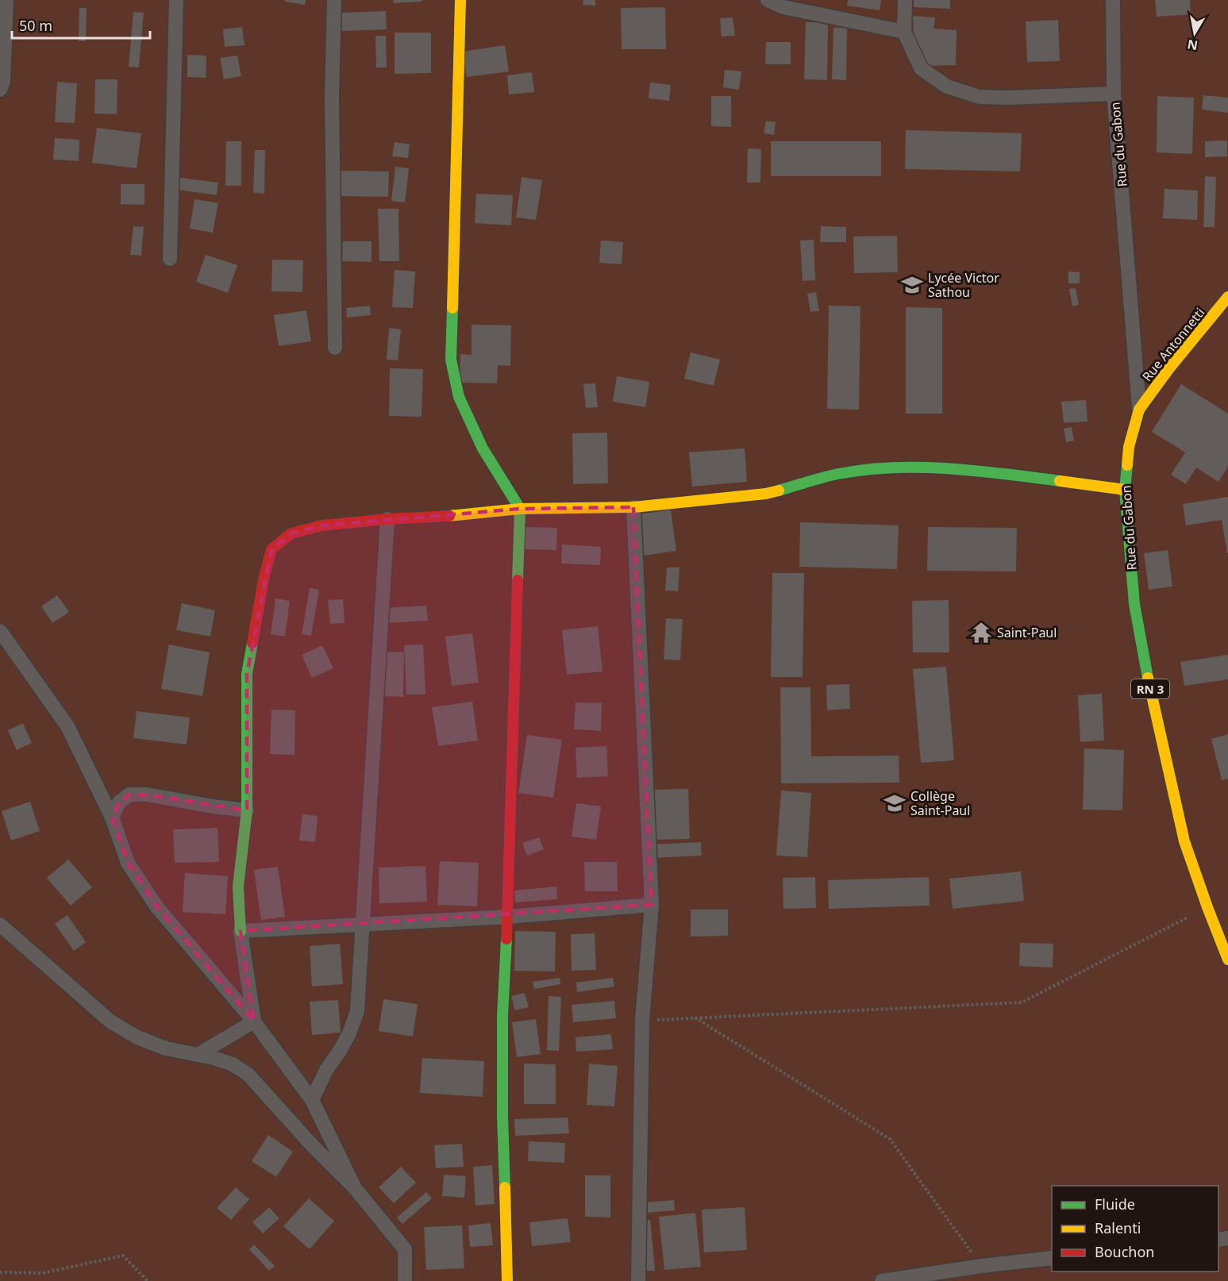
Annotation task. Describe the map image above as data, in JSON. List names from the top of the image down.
{
  "streets": {
    "main road": ["Rue du Gabon", "Rue Antonnetti", "RN 3"]
  },
  "crossings": [
    ["Rue du Gabon", "Rue Antonnetti"]
  ],
  "places": {
    "school or university": ["Lycée Victor Sathou", "Collège Saint-Paul"],
    "temple": ["Saint-Paul"]
  },
  "legend": ["Fluide", "Ralenti", "Bouchon"],
  "scale_bar": "50 m",
  "north": "bottom"
}
